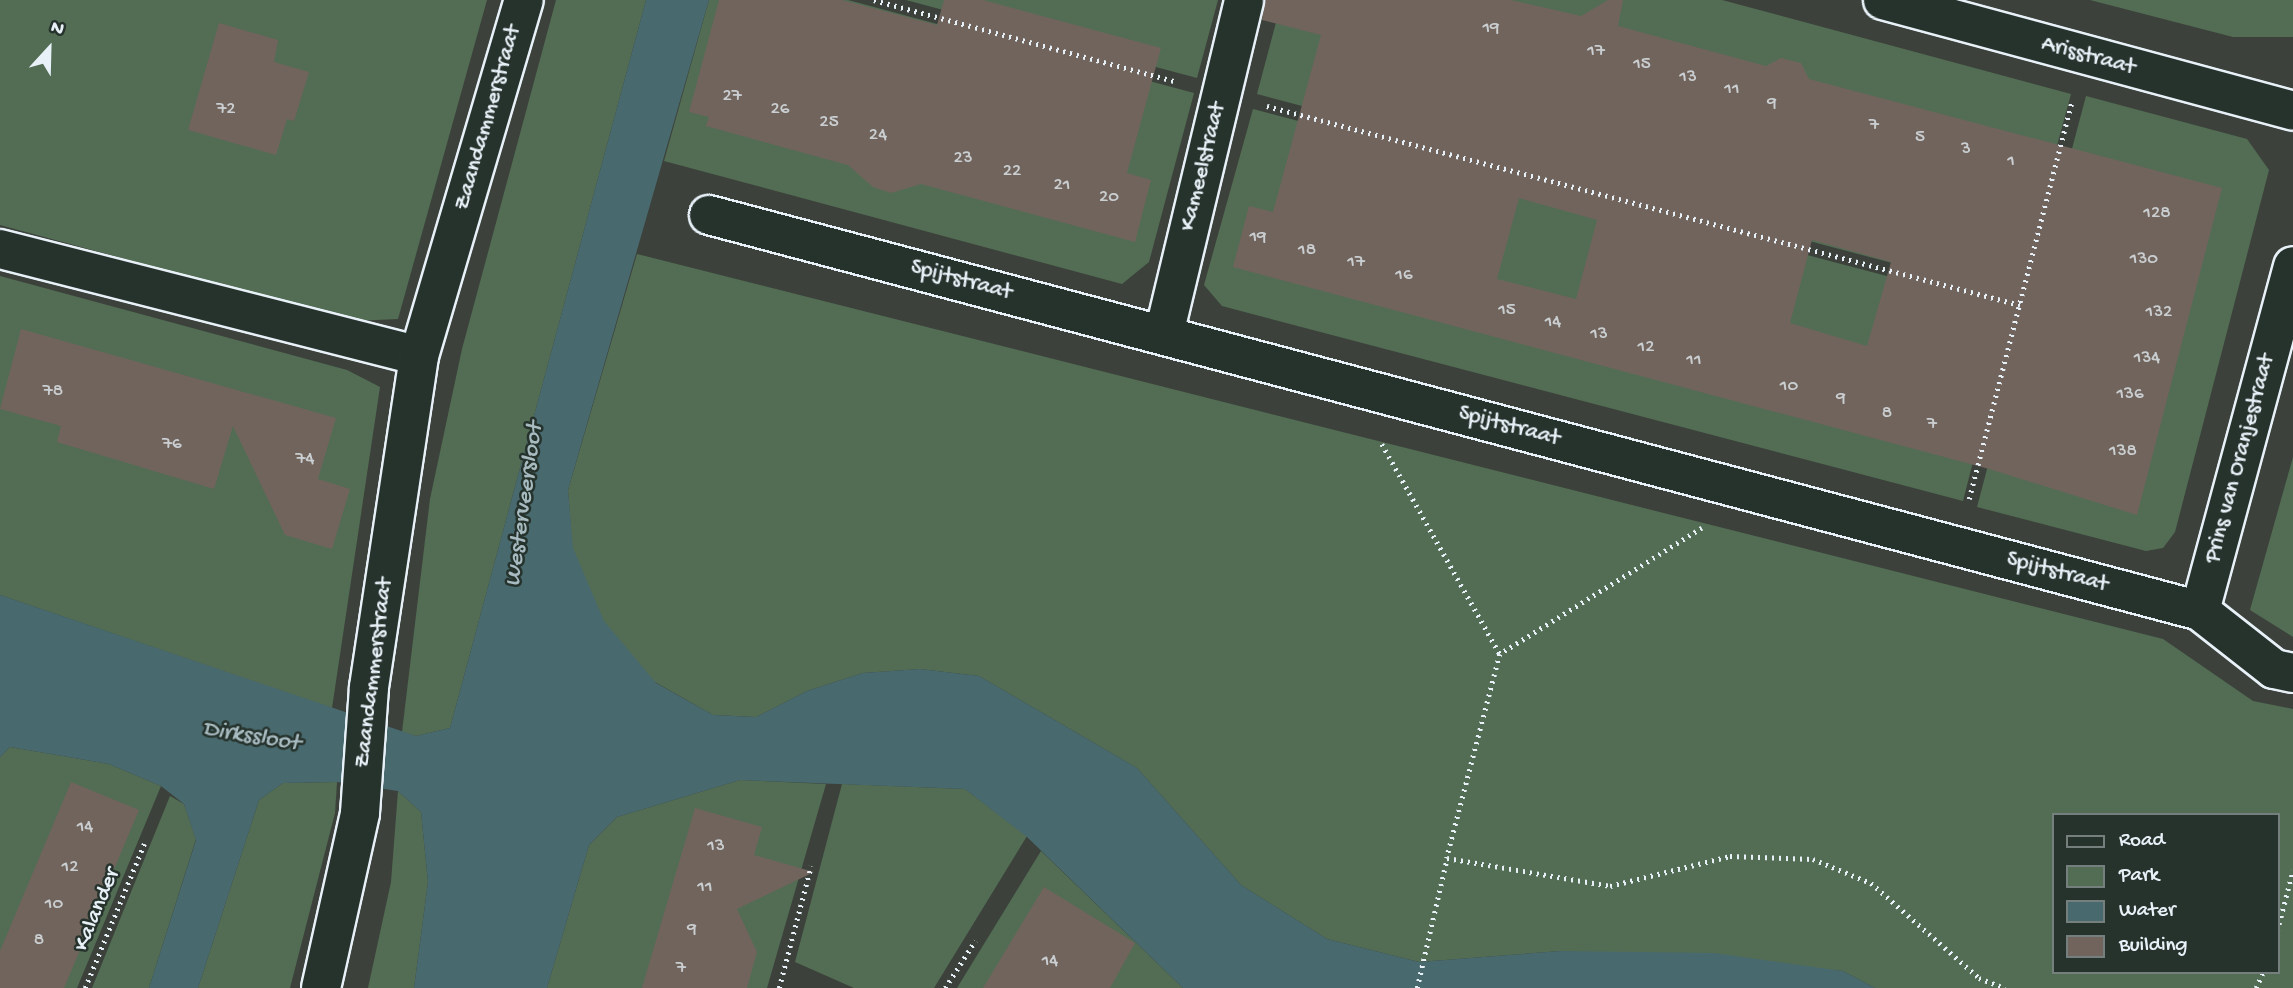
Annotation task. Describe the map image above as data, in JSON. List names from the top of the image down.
{
  "streets": {
    "street": [
      "Arisstraat",
      "Zaandammerstraat",
      "Kameelstraat",
      "Spijtstraat",
      "Prins van Oranjestraat"
    ],
    "path": ["Kalander"]
  },
  "crossings": [
    ["Kameelstraat", "Spijtstraat"],
    ["Spijtstraat", "Prins van Oranjestraat"]
  ],
  "water": ["Westerveersloot", "Dirkssloot"],
  "house_numbers": [
    "19",
    "17",
    "15",
    "13",
    "11",
    "27",
    "9",
    "72",
    "26",
    "25",
    "7",
    "24",
    "5",
    "3",
    "23",
    "1",
    "22",
    "21",
    "20",
    "128",
    "19",
    "18",
    "130",
    "17",
    "16",
    "15",
    "132",
    "14",
    "13",
    "12",
    "134",
    "11",
    "10",
    "78",
    "136",
    "9",
    "8",
    "7",
    "76",
    "138",
    "74",
    "14",
    "13",
    "12",
    "11",
    "10",
    "9",
    "8",
    "14",
    "7"
  ],
  "legend": [
    "Road",
    "Park",
    "Water",
    "Building"
  ],
  "north": "top"
}
